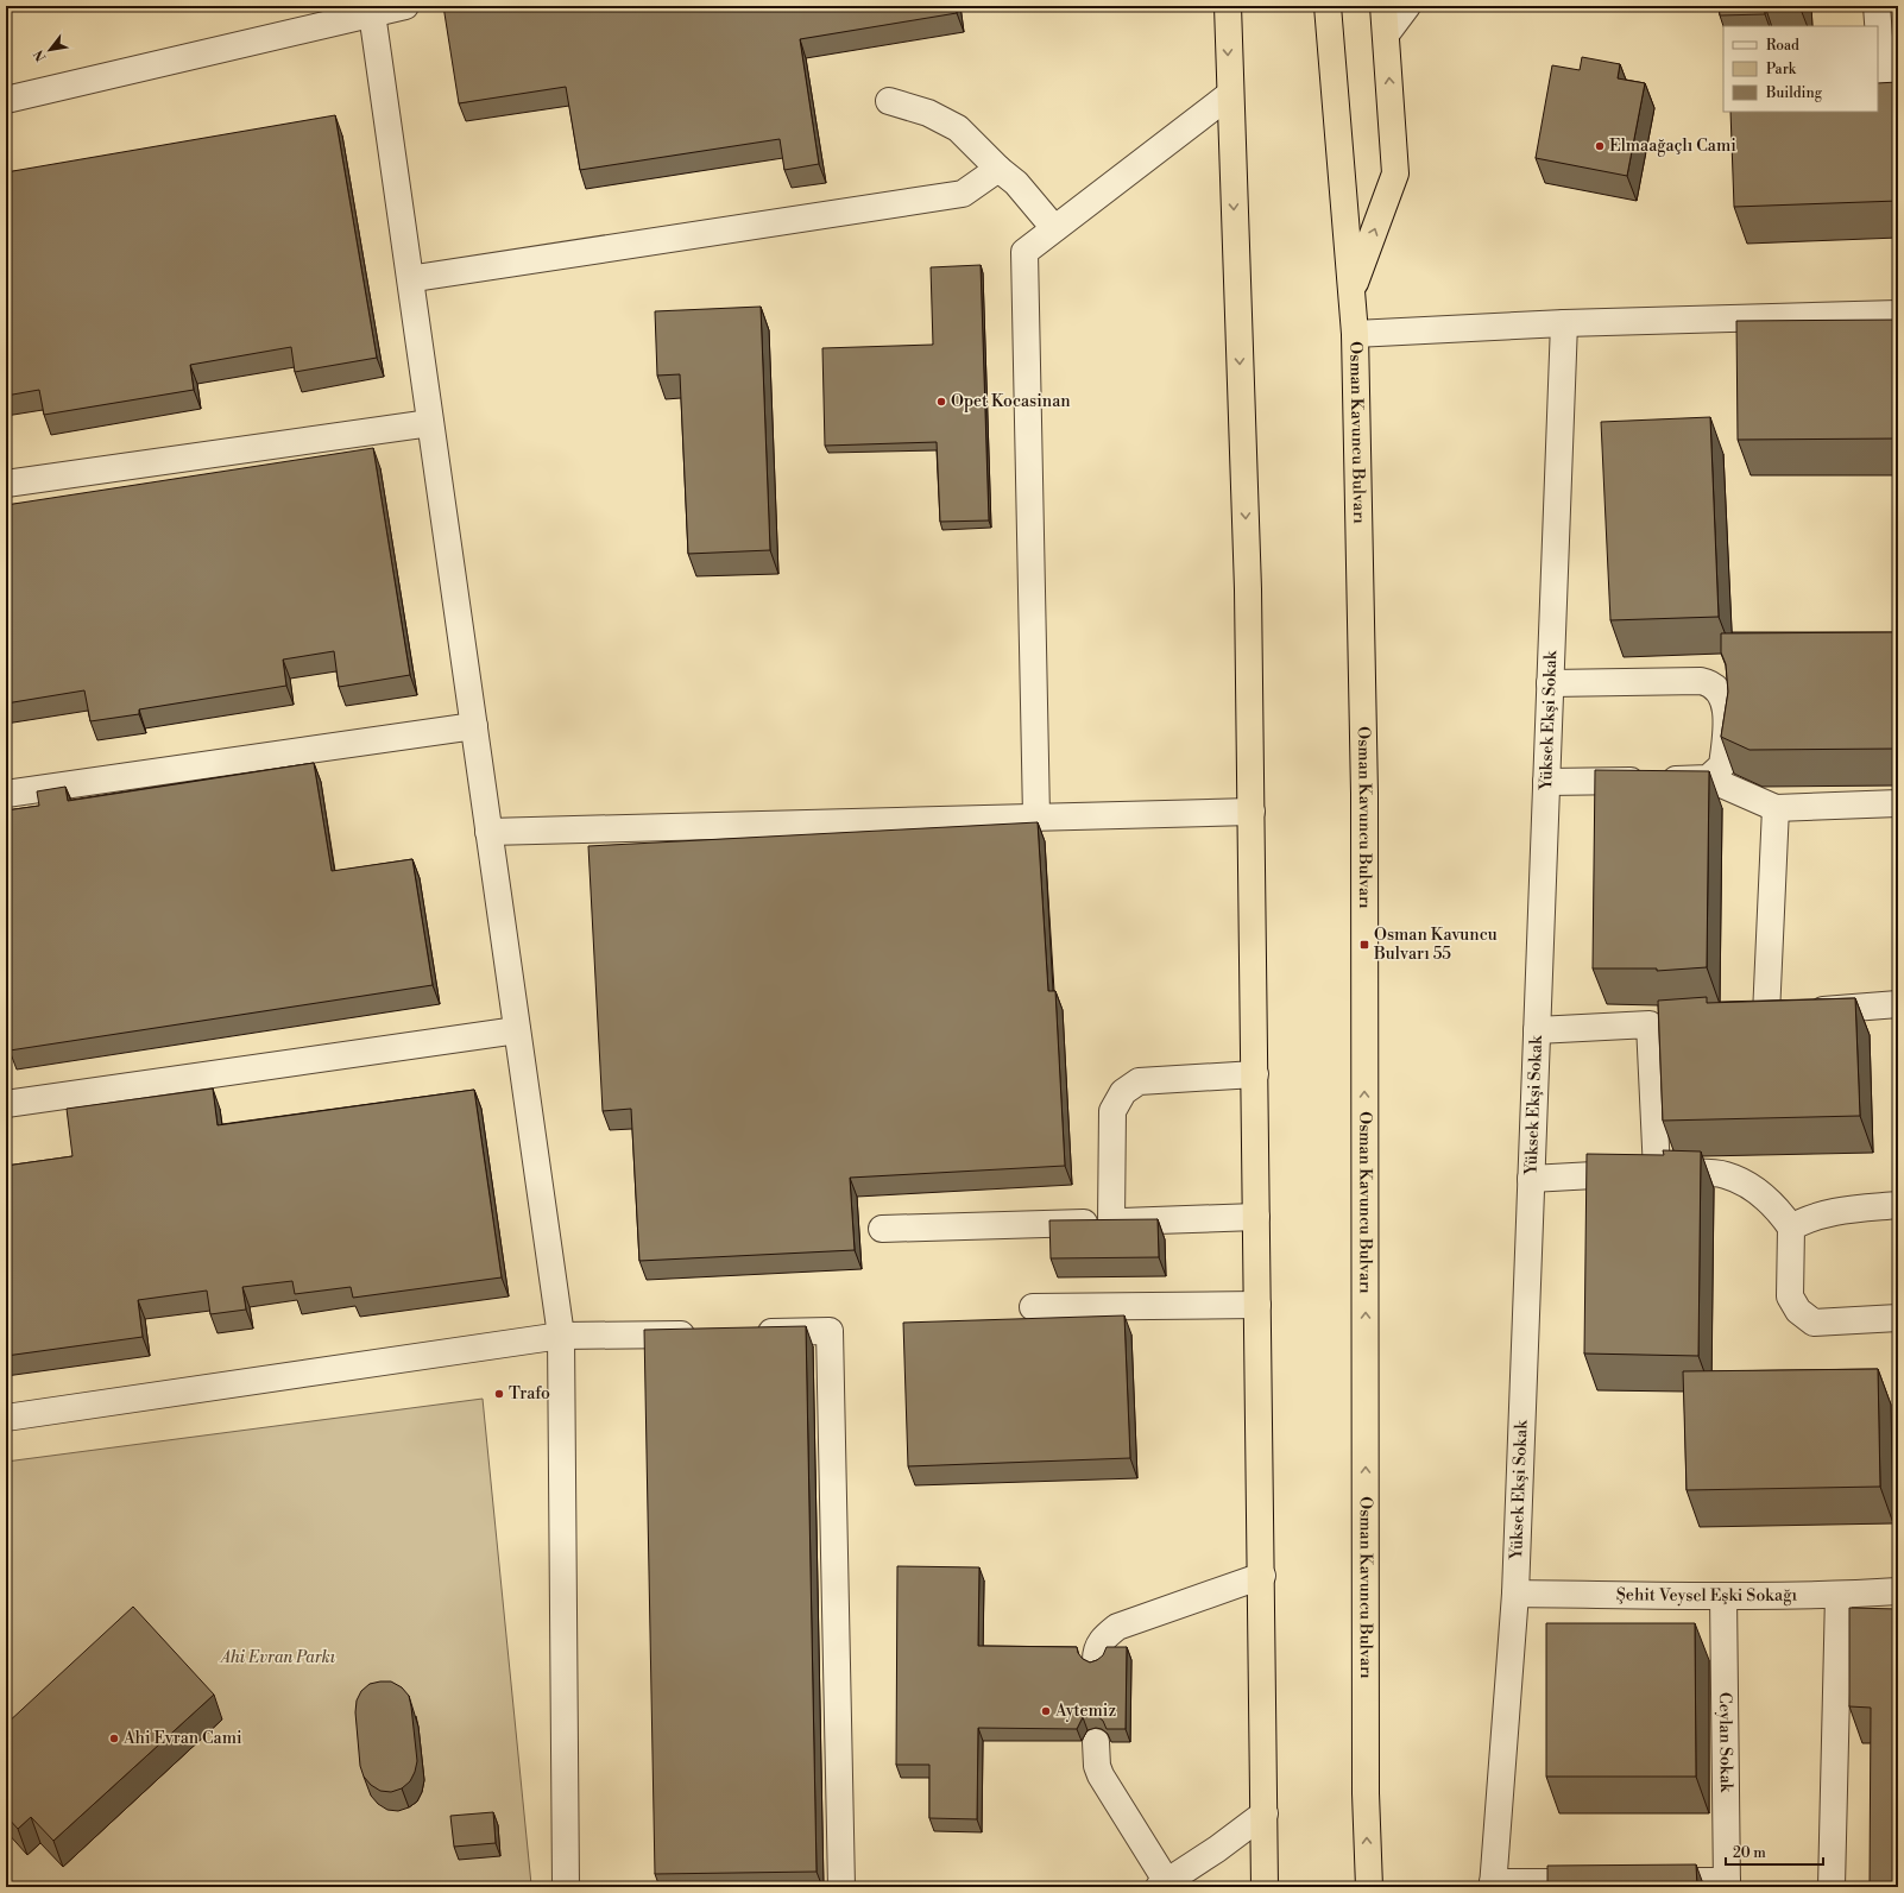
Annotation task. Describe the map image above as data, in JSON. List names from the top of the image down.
{
  "streets": {
    "highway": ["Osman Kavuncu Bulvarı"],
    "street": ["Yüksek Ekşi Sokak", "Şehit Veysel Eşki Sokağı", "Ceylan Sokak"]
  },
  "crossings": [
    ["Yüksek Ekşi Sokak", "Şehit Veysel Eşki Sokağı"],
    ["Şehit Veysel Eşki Sokağı", "Ceylan Sokak"]
  ],
  "parks": ["Ahi Evran Parkı"],
  "places": {
    "other": [
      "Elmaağaçlı Cami",
      "Opet Kocasinan",
      "Trafo",
      "Aytemiz",
      "Ahi Evran Cami"
    ],
    "transit": ["Osman Kavuncu Bulvarı 55"]
  },
  "legend": ["Road", "Park", "Building"],
  "scale_bar": "20 m",
  "north": "bottom left"
}
